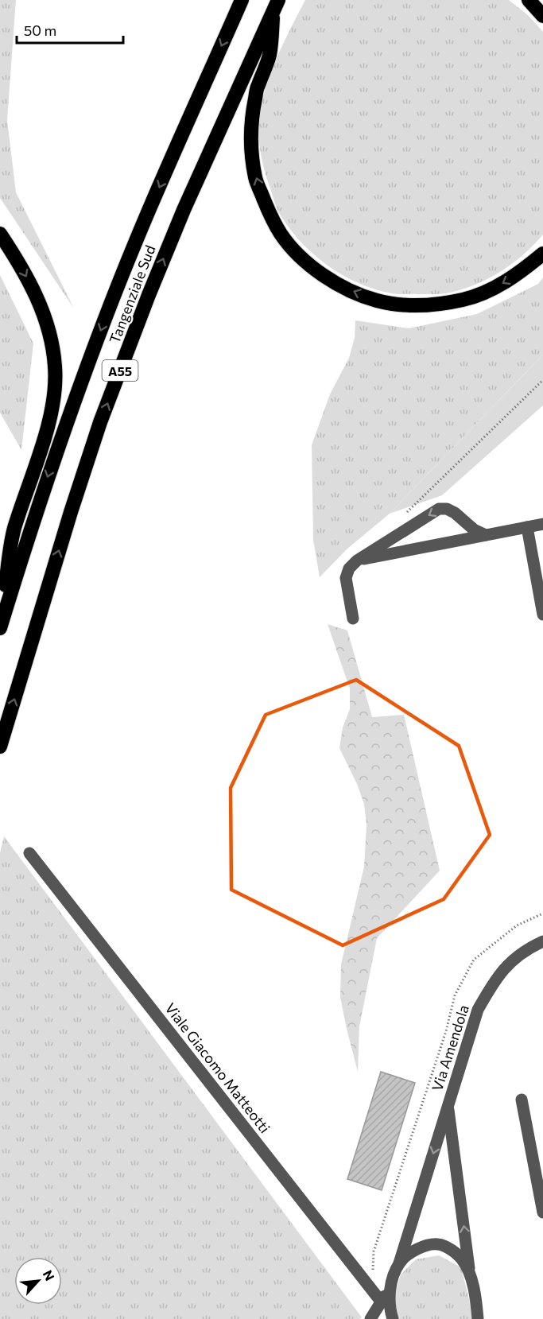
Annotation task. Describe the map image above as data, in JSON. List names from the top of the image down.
{
  "streets": {
    "highway": ["Tangenziale Sud", "A55"],
    "street": ["Via Amendola", "Viale Giacomo Matteotti"]
  },
  "scale_bar": "50 m",
  "north": "top right"
}
